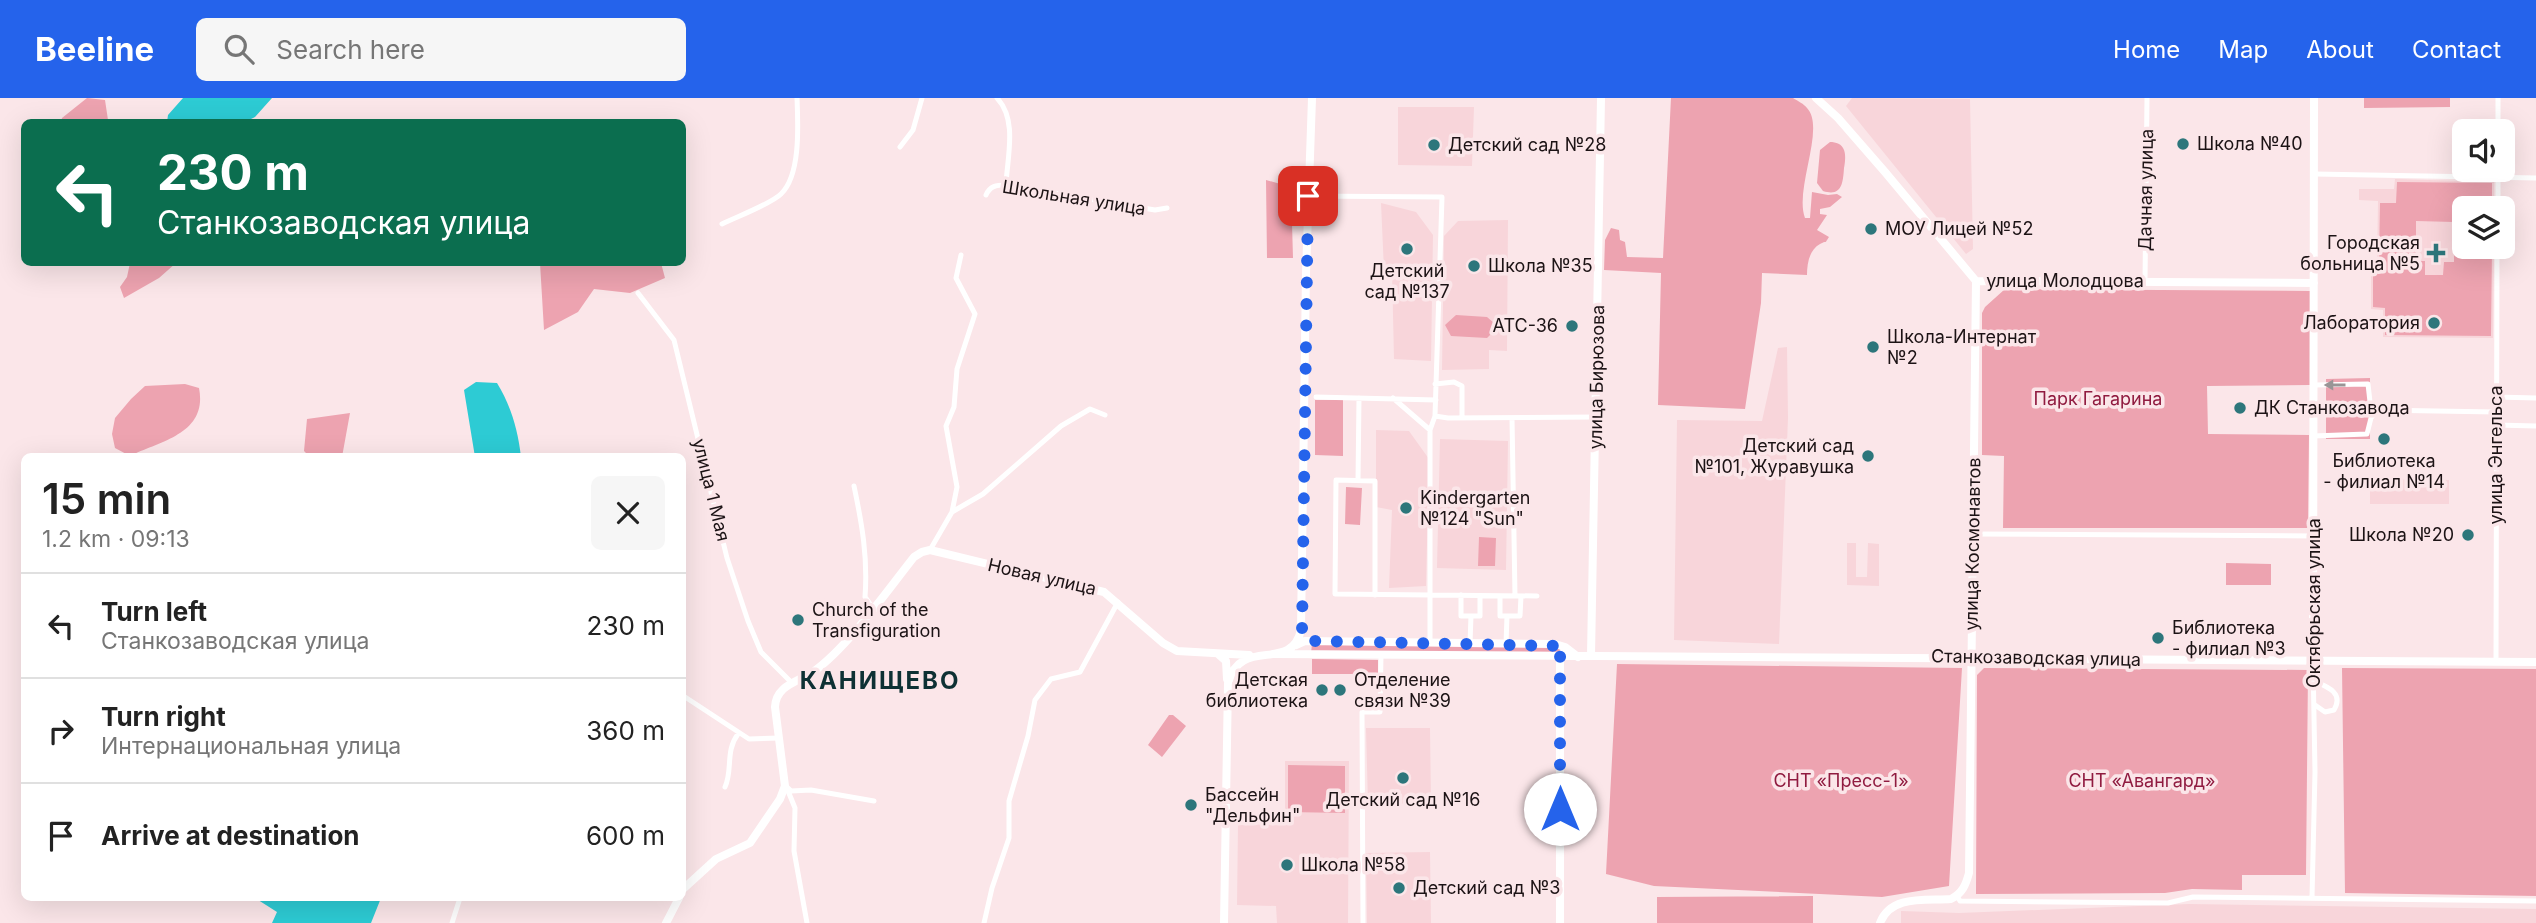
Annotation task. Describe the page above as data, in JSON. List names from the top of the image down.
{
  "streets": {
    "street": [
      "Дачная улица",
      "Школьная улица",
      "улица Молодцова",
      "улица Бирюзова",
      "улица Энгельса",
      "улица 1 Мая",
      "улица Космонавтов",
      "Новая улица",
      "Октябрьская улица",
      "Станкозаводская улица"
    ]
  },
  "crossings": [
    ["Дачная улица", "улица Молодцова"],
    ["улица Молодцова", "улица Космонавтов"],
    ["улица Молодцова", "Октябрьская улица"],
    ["улица Бирюзова", "Станкозаводская улица"],
    ["улица Энгельса", "Станкозаводская улица"],
    ["улица Космонавтов", "Станкозаводская улица"],
    ["Новая улица", "Станкозаводская улица"],
    ["Октябрьская улица", "Станкозаводская улица"]
  ],
  "districts": ["КАНИЩЕВО"],
  "parks": ["Парк Гагарина", "СНТ «Пресс-1»", "СНТ «Авангард»"],
  "places": {
    "other": [
      "Школа №40",
      "Детский сад №28",
      "МОУ Лицей №52",
      "Детский сад №137",
      "Школа №35",
      "Лаборатория",
      "АТС-36",
      "Школа-Интернат №2",
      "ДК Станкозавода",
      "Библиотека - филиал №14",
      "Детский сад №101, Журавушка",
      "Kindergarten №124 \"Sun\"",
      "Школа №20",
      "Church of the Transfiguration",
      "Библиотека - филиал №3",
      "Детская библиотека",
      "Отделение связи №39",
      "Детский сад №16",
      "Бассейн \"Дельфин\"",
      "Школа №58",
      "Детский сад №3"
    ],
    "health": ["Городская больница №5"]
  },
  "page": {
    "header": "Beeline",
    "search": "Search here",
    "nav": [
      "Home",
      "Map",
      "About",
      "Contact"
    ],
    "turn": ["230 m", "Станкозаводская улица"],
    "heading": ["15 min", "1.2 km · 09:13"],
    "list": [
      {
        "name": "Turn left",
        "note": "Станкозаводская улица",
        "value": "230 m"
      },
      {
        "name": "Turn right",
        "note": "Интернациональная улица",
        "value": "360 m"
      },
      {
        "name": "Arrive at destination",
        "value": "600 m"
      }
    ]
  }
}
